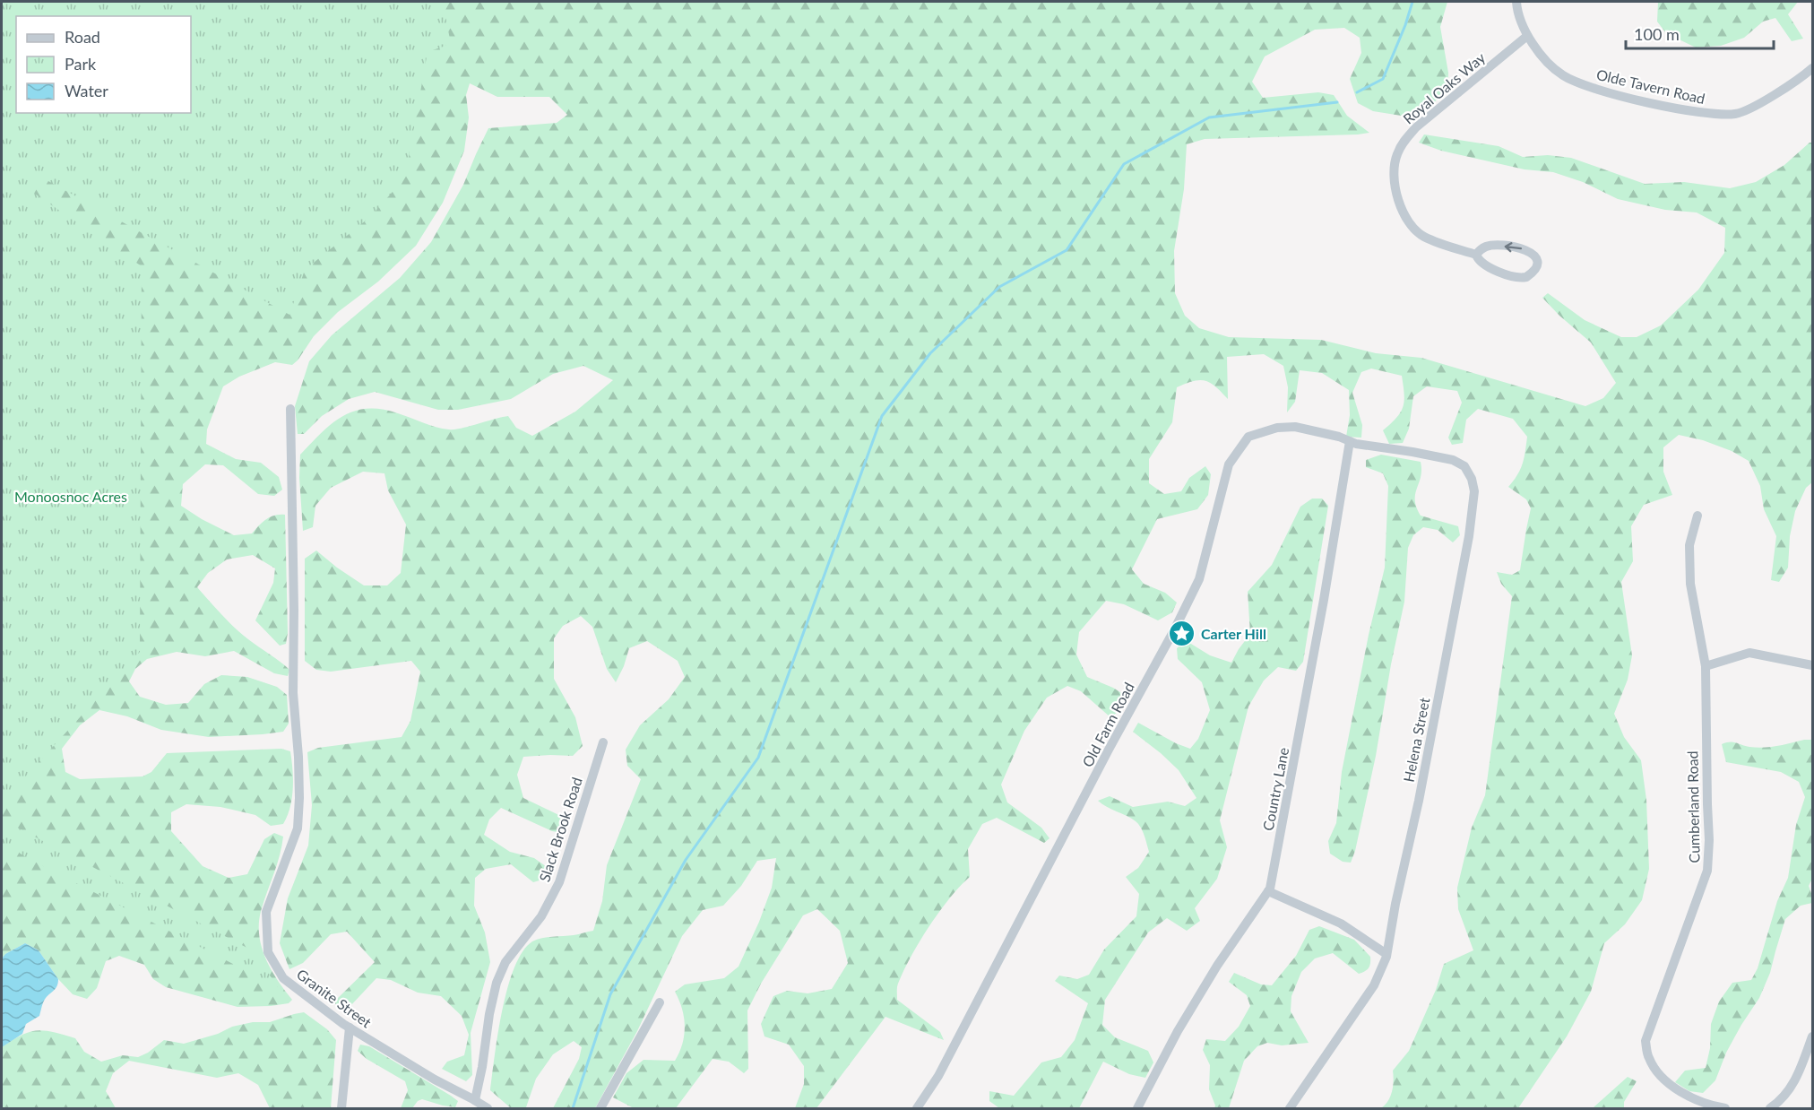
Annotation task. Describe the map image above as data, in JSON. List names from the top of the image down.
{
  "streets": {
    "street": [
      "Olde Tavern Road",
      "Royal Oaks Way",
      "Old Farm Road",
      "Helena Street",
      "Country Lane",
      "Cumberland Road",
      "Slack Brook Road",
      "Granite Street"
    ]
  },
  "crossings": [
    ["Olde Tavern Road", "Royal Oaks Way"],
    ["Old Farm Road", "Helena Street"],
    ["Old Farm Road", "Country Lane"],
    ["Helena Street", "Country Lane"],
    ["Slack Brook Road", "Granite Street"]
  ],
  "parks": ["Monoosnoc Acres"],
  "places": {
    "place": ["Carter Hill"]
  },
  "legend": ["Road", "Park", "Water"],
  "scale_bar": "100 m"
}
